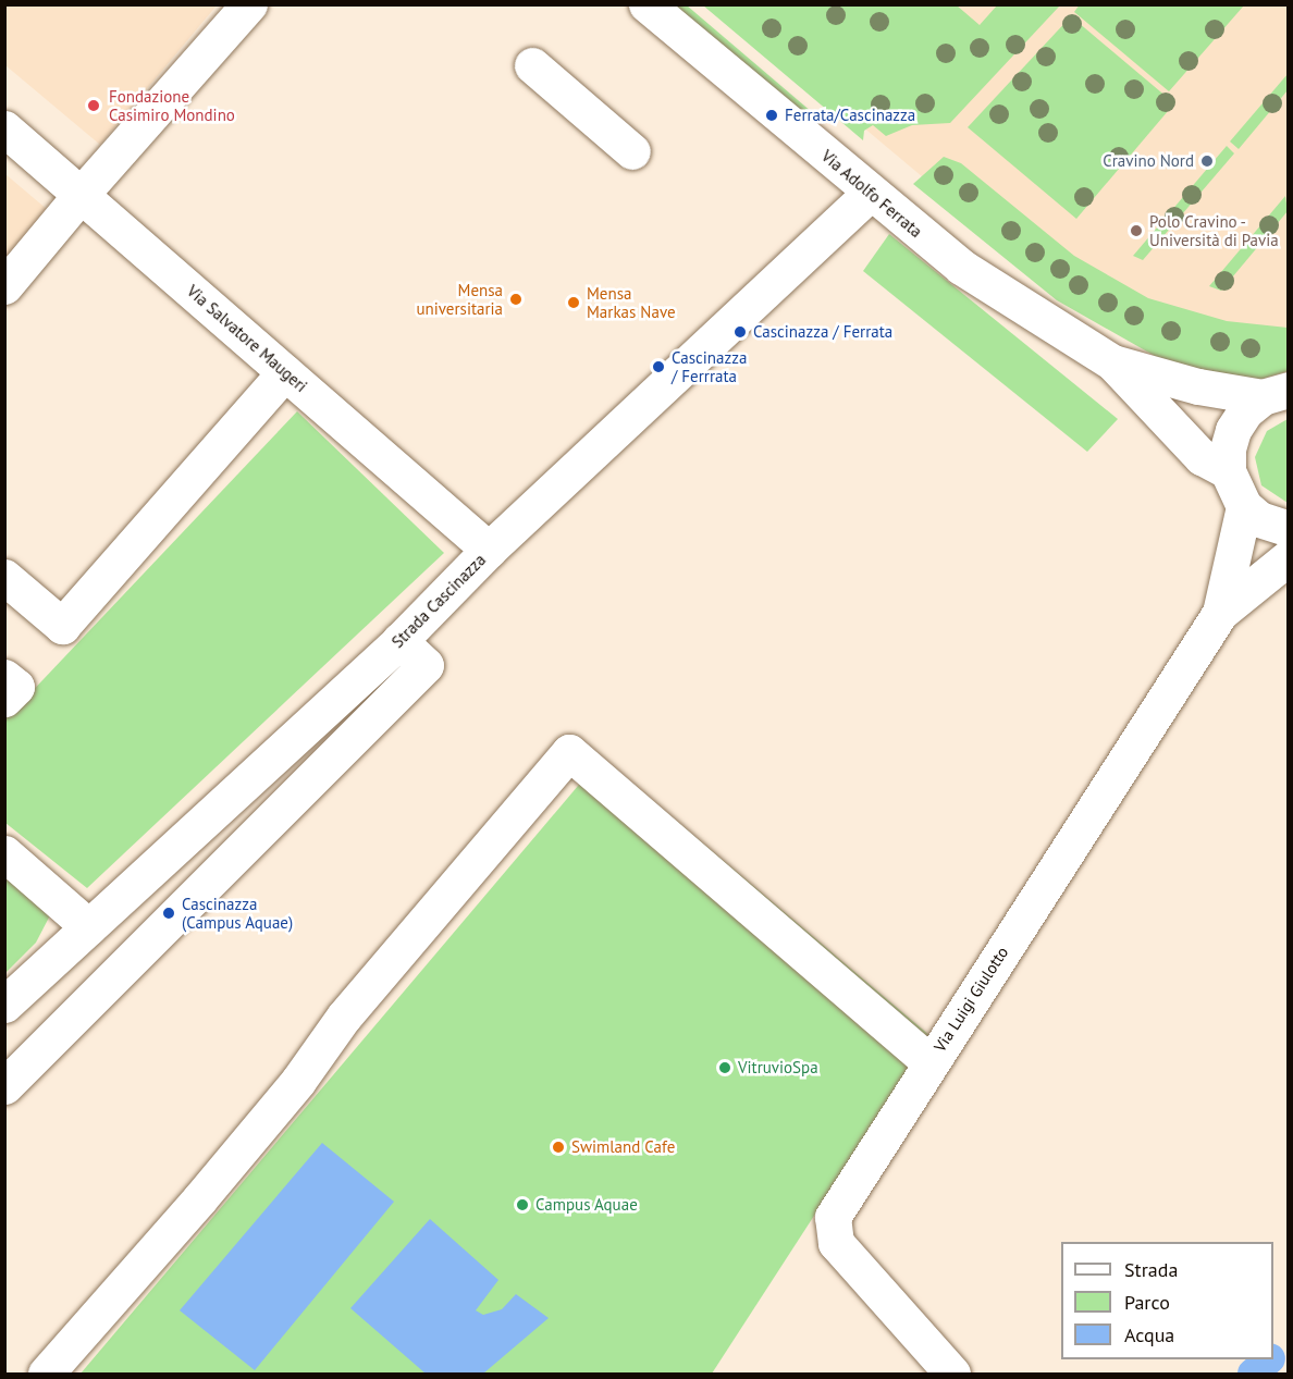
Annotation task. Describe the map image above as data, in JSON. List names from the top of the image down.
{
  "streets": {
    "street": [
      "Via Adolfo Ferrata",
      "Via Salvatore Maugeri",
      "Strada Cascinazza",
      "Via Luigi Giulotto"
    ]
  },
  "crossings": [
    ["Via Adolfo Ferrata", "Strada Cascinazza"],
    ["Via Salvatore Maugeri", "Strada Cascinazza"]
  ],
  "places": [
    "Fondazione Casimiro Mondino",
    "Ferrata/Cascinazza",
    "Cravino Nord",
    "Polo Cravino - Università di Pavia",
    "Mensa universitaria",
    "Mensa Markas Nave",
    "Cascinazza / Ferrata",
    "Cascinazza / Ferrrata",
    "Cascinazza (Campus Aquae)",
    "VitruvioSpa",
    "Swimland Cafe",
    "Campus Aquae"
  ],
  "legend": ["Strada", "Parco", "Acqua"]
}
